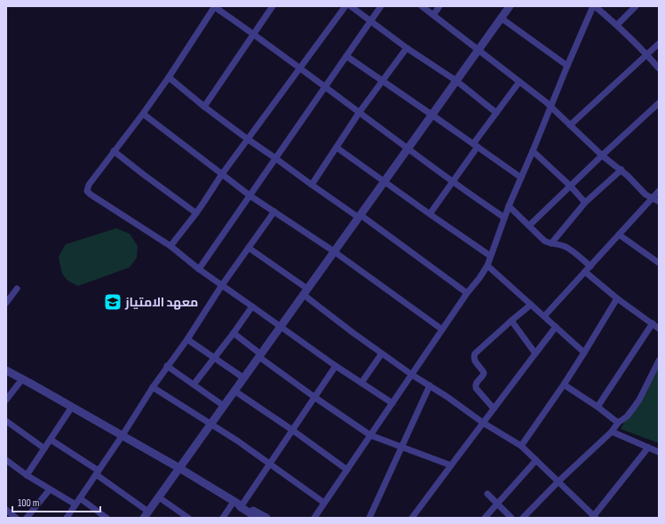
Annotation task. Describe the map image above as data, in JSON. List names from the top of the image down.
{
  "places": {
    "school or university": ["معهد الامتياز"]
  },
  "scale_bar": "100 m"
}
